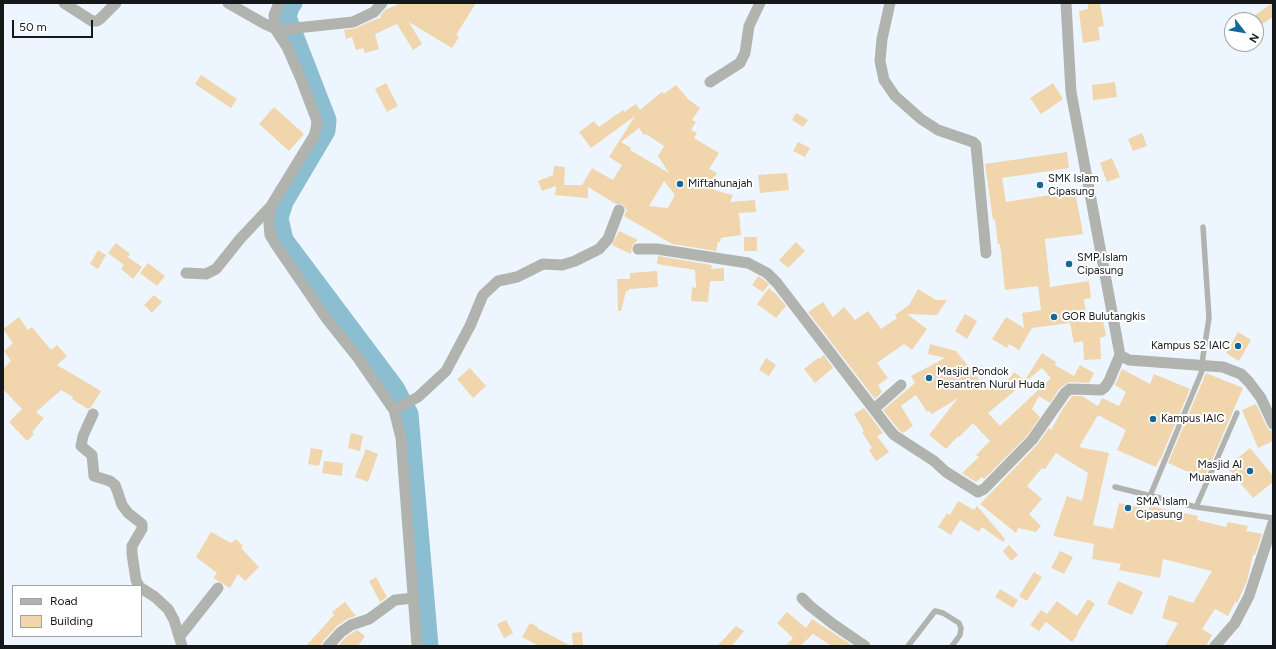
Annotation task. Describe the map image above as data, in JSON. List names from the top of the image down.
{
  "places": [
    "Miftahunajah",
    "SMK Islam Cipasung",
    "SMP Islam Cipasung",
    "GOR Bulutangkis",
    "Kampus S2 IAIC",
    "Masjid Pondok Pesantren Nurul Huda",
    "Kampus IAIC",
    "Masjid Al Muawanah",
    "SMA Islam Cipasung"
  ],
  "legend": ["Road", "Building"],
  "scale_bar": "50 m",
  "north": "bottom right"
}
